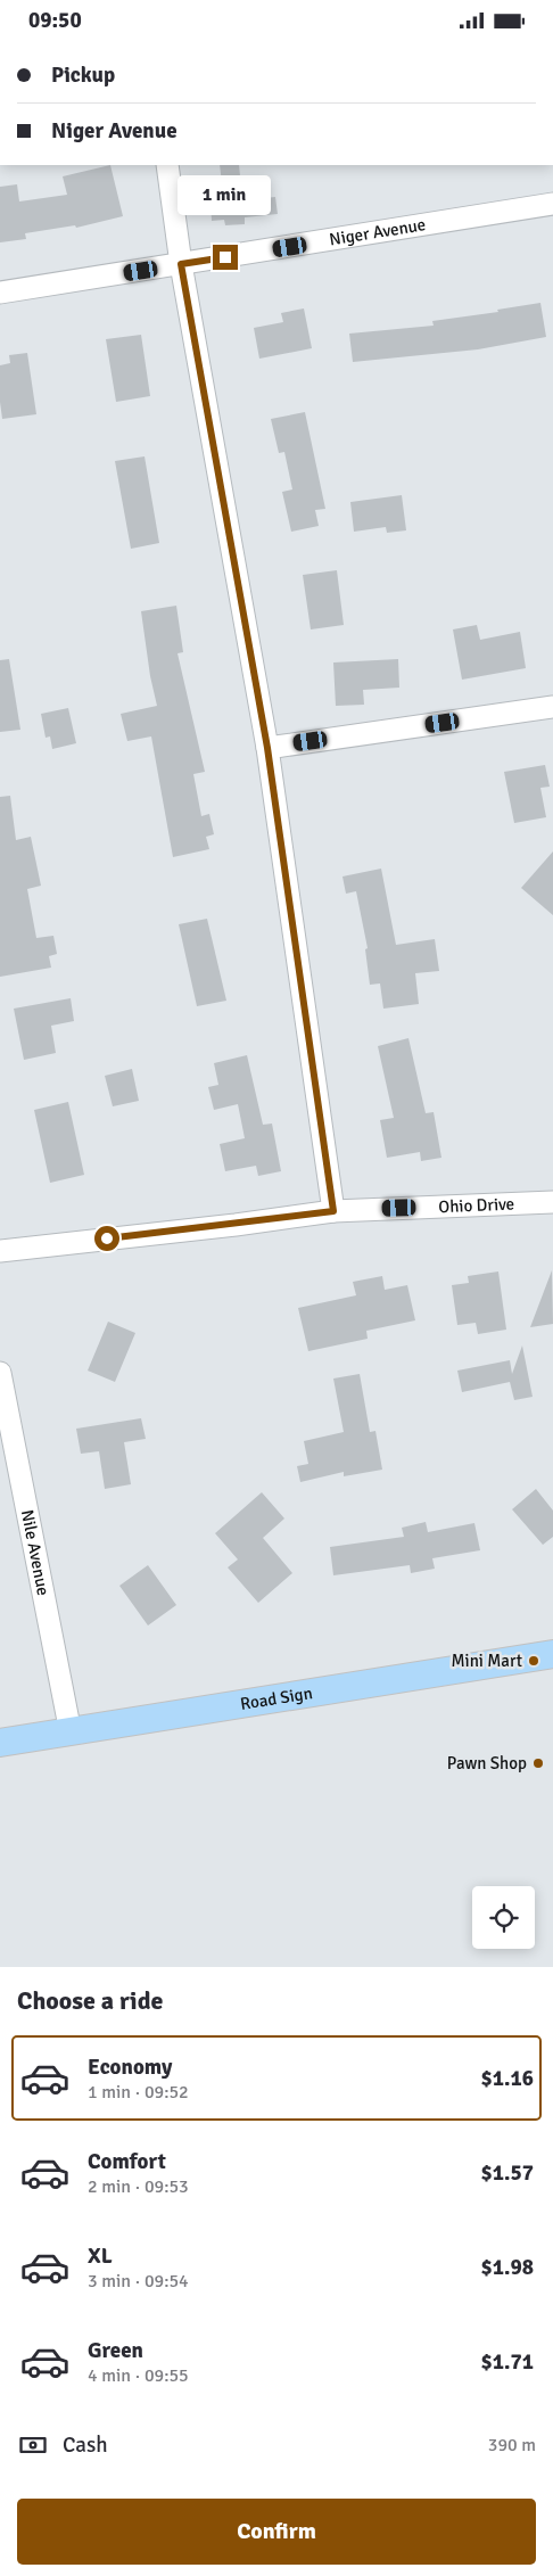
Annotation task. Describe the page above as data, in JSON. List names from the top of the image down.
{
  "streets": {
    "main road": ["Road Sign"],
    "street": ["Niger Avenue", "Ohio Drive", "Nile Avenue"]
  },
  "crossings": [
    ["Nile Avenue", "Road Sign"]
  ],
  "places": ["Mini Mart", "Pawn Shop"],
  "page": {
    "status": "09:50",
    "banner": ["Pickup", "Niger Avenue"],
    "bubble": "1 min",
    "heading": "Choose a ride",
    "list": [
      {
        "name": "Economy",
        "note": "1 min · 09:52",
        "value": "$1.16"
      },
      {
        "name": "Comfort",
        "note": "2 min · 09:53",
        "value": "$1.57"
      },
      {
        "name": "XL",
        "note": "3 min · 09:54",
        "value": "$1.98"
      },
      {
        "name": "Green",
        "note": "4 min · 09:55",
        "value": "$1.71"
      }
    ],
    "pay": ["Cash", "390 m"],
    "buttons": "Confirm"
  }
}
